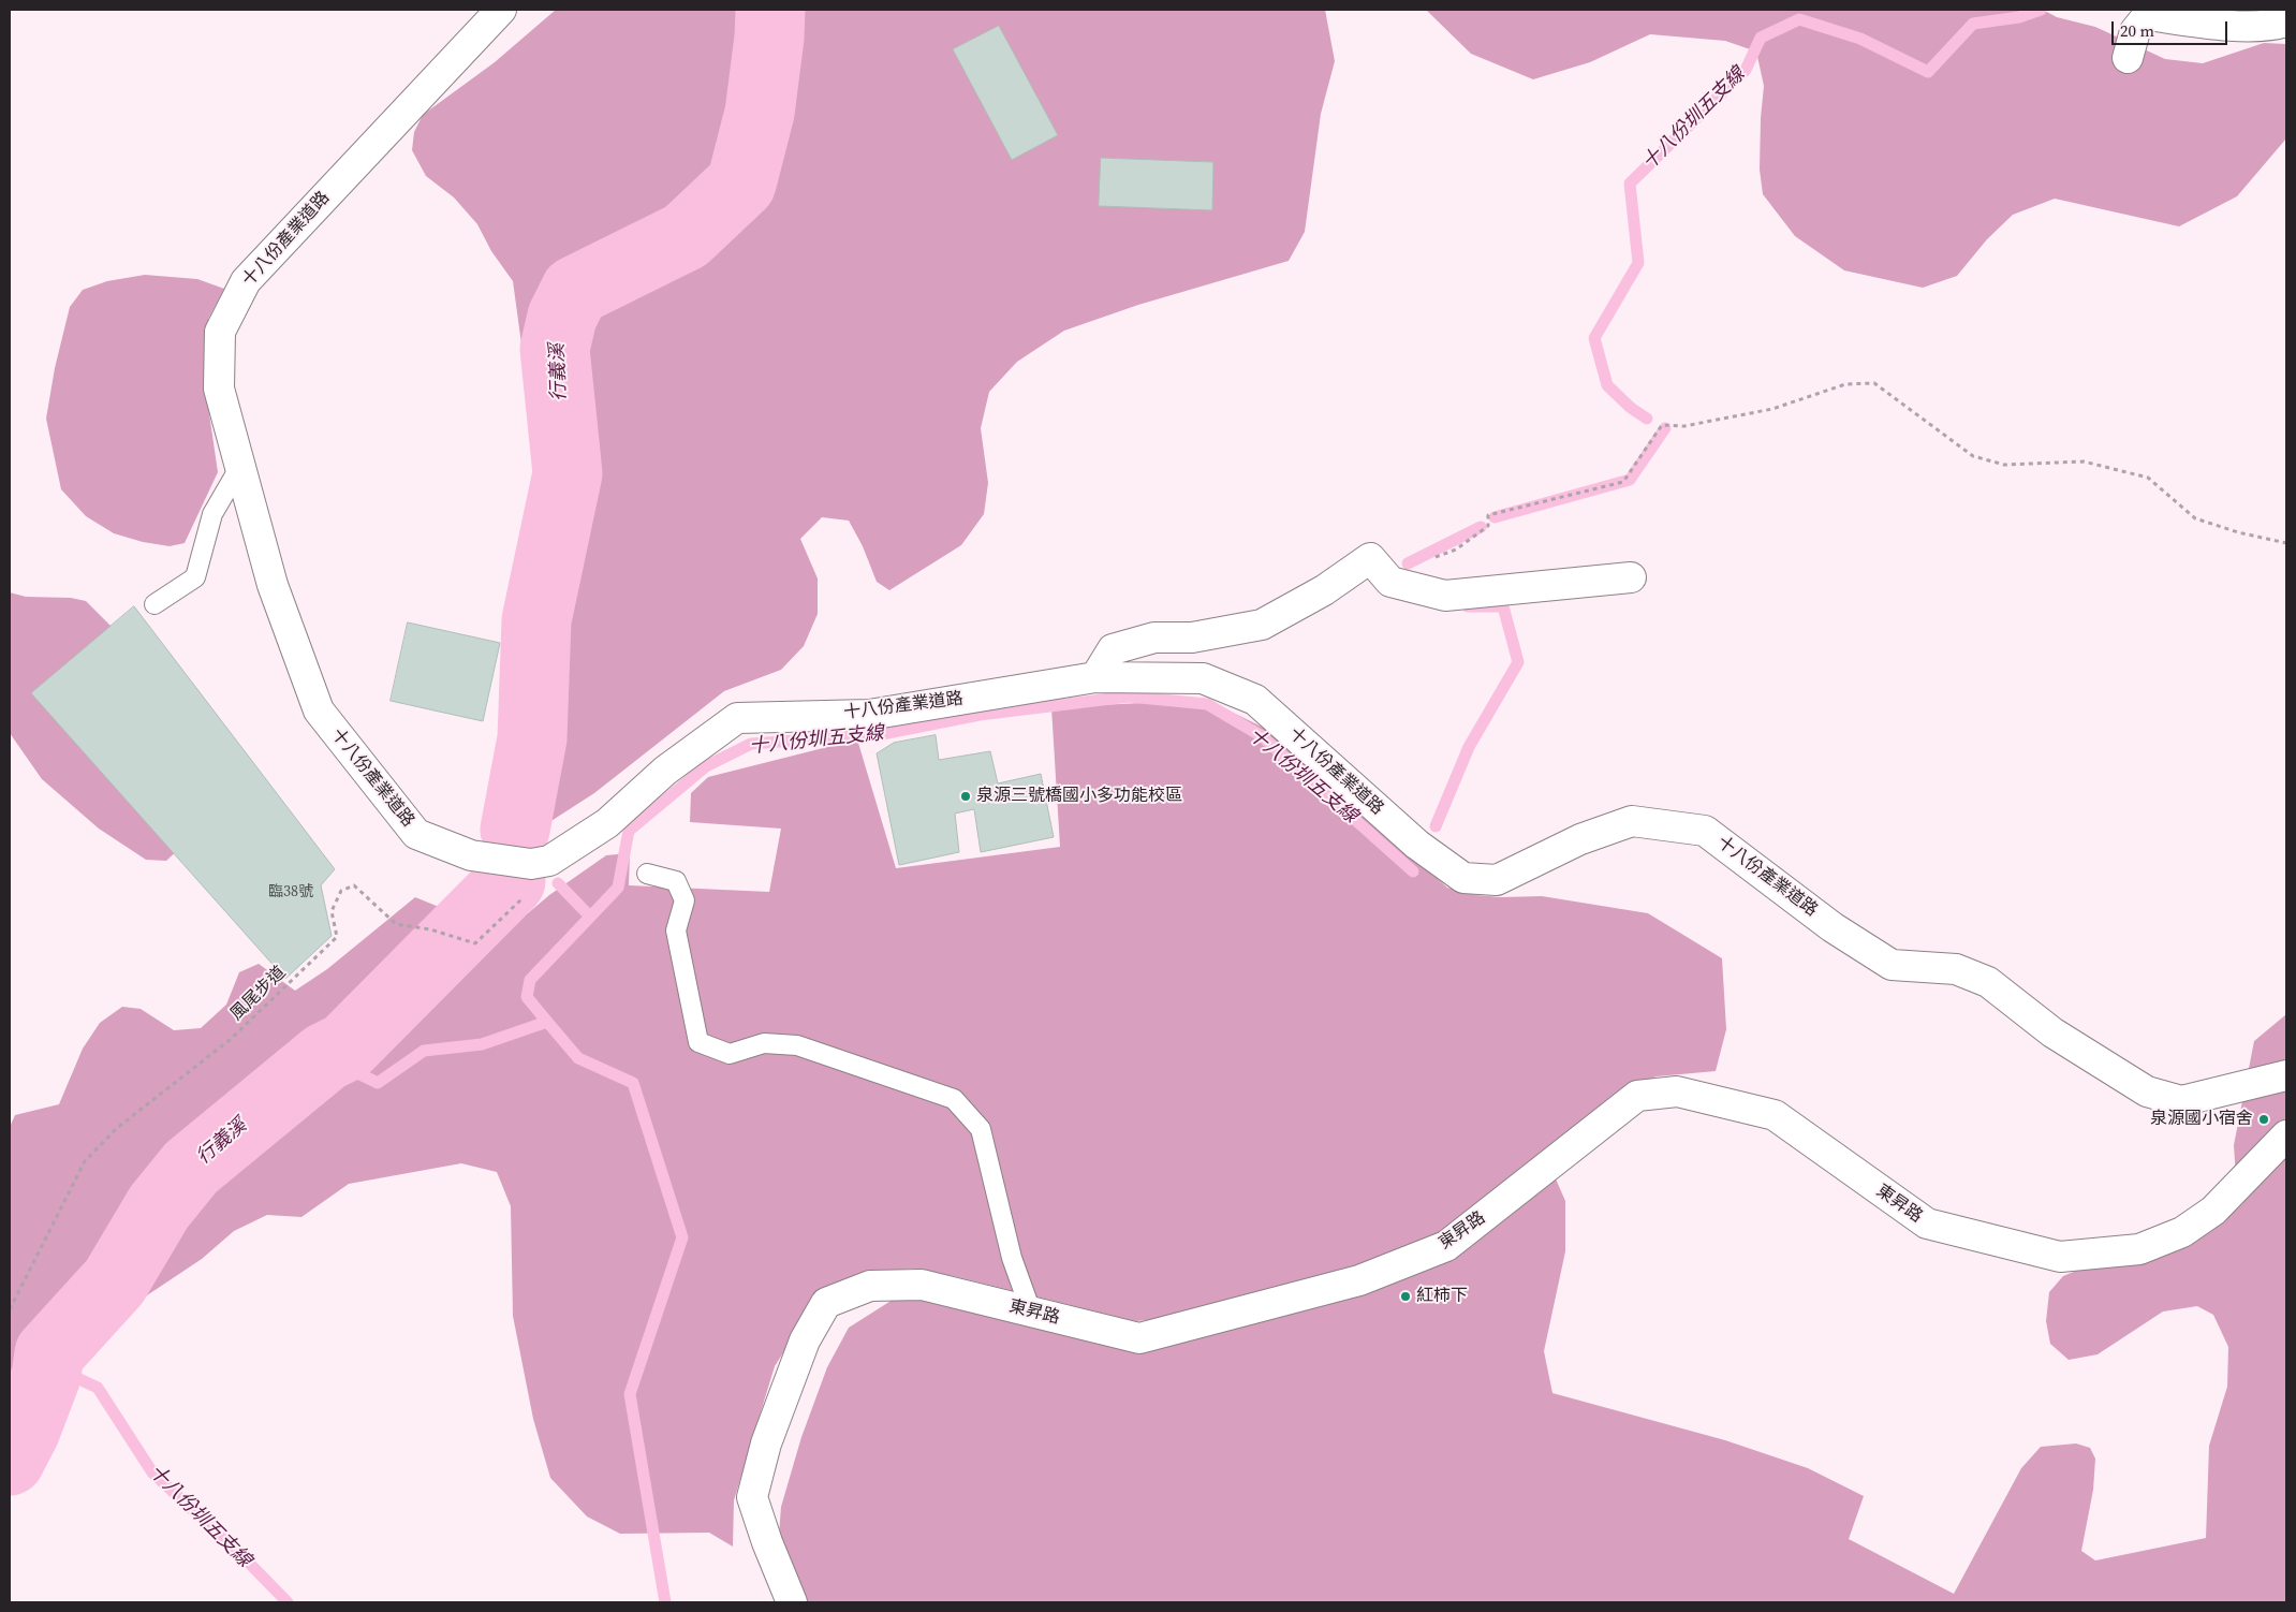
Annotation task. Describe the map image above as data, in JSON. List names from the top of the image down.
{
  "streets": {
    "street": ["十八份產業道路", "東昇路"],
    "path": ["風尾步道"]
  },
  "crossings": [
    ["十八份產業道路", "風尾步道"]
  ],
  "water": ["十八份圳五支線", "行義溪"],
  "places": ["泉源三號橋國小多功能校區", "泉源國小宿舍", "紅柿下"],
  "house_numbers": ["臨38號"],
  "scale_bar": "20 m"
}
